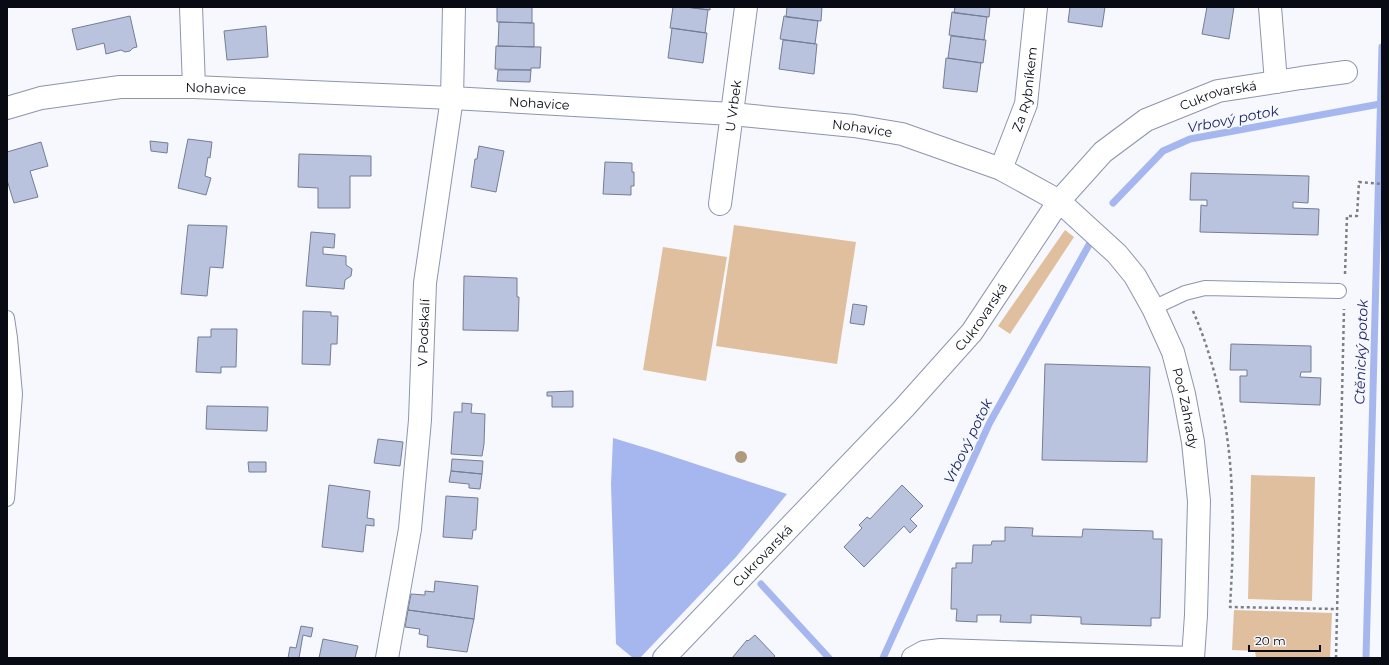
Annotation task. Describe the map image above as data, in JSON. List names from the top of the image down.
{
  "streets": {
    "street": [
      "Nohavice",
      "Za Rybníkem",
      "Cukrovarská",
      "U Vrbek",
      "V Podskalí",
      "Pod Zahrady"
    ]
  },
  "crossings": [
    ["Nohavice", "Za Rybníkem"],
    ["Nohavice", "Cukrovarská"],
    ["Nohavice", "U Vrbek"],
    ["Nohavice", "V Podskalí"],
    ["Nohavice", "Pod Zahrady"],
    ["Cukrovarská", "Pod Zahrady"]
  ],
  "water": ["Vrbový potok", "Ctěnický potok"],
  "scale_bar": "20 m"
}
